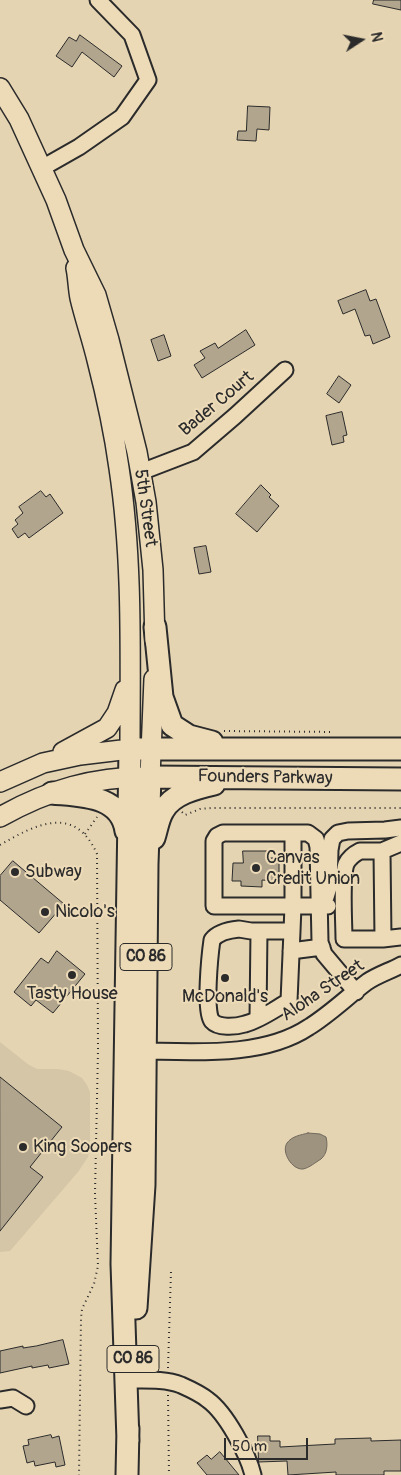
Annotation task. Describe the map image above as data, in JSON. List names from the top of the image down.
{
  "streets": {
    "highway": ["5th Street", "Founders Parkway", "CO 86"],
    "street": ["Bader Court", "Aloha Street"]
  },
  "crossings": [
    ["Bader Court", "5th Street"],
    ["5th Street", "Founders Parkway"],
    ["5th Street", "CO 86"],
    ["Founders Parkway", "CO 86"],
    ["CO 86", "Aloha Street"]
  ],
  "places": [
    "Canvas Credit Union",
    "Subway",
    "Nicolo's",
    "Tasty House",
    "McDonald's",
    "King Soopers"
  ],
  "scale_bar": "50 m",
  "north": "right"
}
